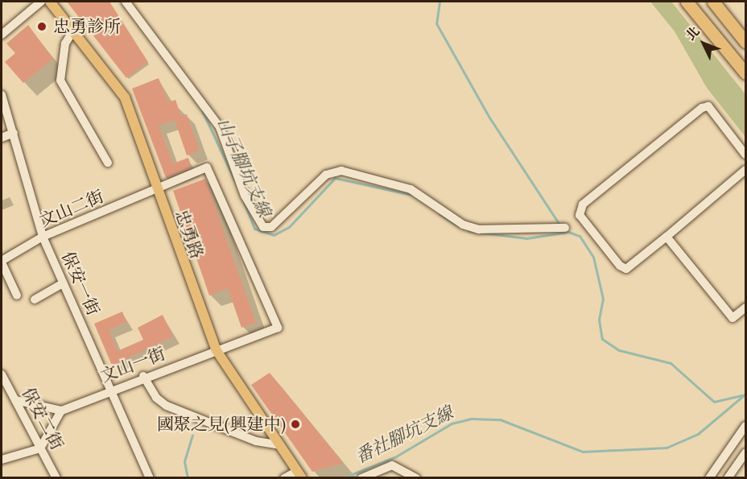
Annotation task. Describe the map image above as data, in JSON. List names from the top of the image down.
{
  "streets": {
    "main road": ["忠勇路"],
    "street": [
      "文山二街",
      "保安一街",
      "文山一街",
      "保安二街"
    ]
  },
  "crossings": [
    ["文山二街", "忠勇路"],
    ["文山二街", "保安一街"],
    ["文山二街", "文山一街"],
    ["忠勇路", "文山一街"],
    ["保安一街", "文山一街"]
  ],
  "water": ["山子腳坑支線", "番社腳坑支線"],
  "places": ["忠勇診所", "國聚之見(興建中)"],
  "north": "top left"
}
